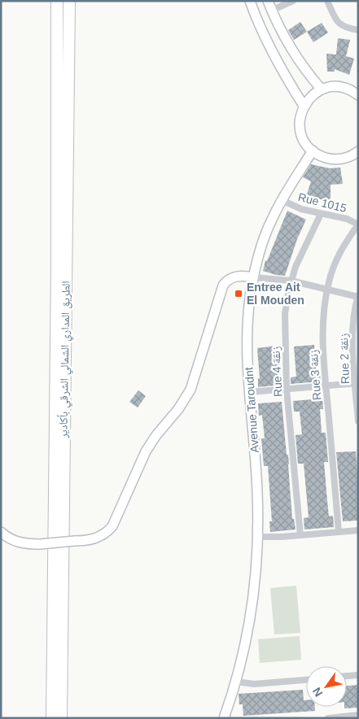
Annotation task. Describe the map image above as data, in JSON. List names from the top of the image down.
{
  "streets": {
    "highway": ["الطريق المداري الشمالي الشرقي بأكادير"],
    "street": [
      "Rue 1015",
      "Rue 2 زنقة",
      "Rue 4 زنقة",
      "Rue 3 زنقة",
      "Avenue Taroudnt"
    ]
  },
  "crossings": [
    ["Rue 1015", "Rue 4 زنقة"],
    ["Rue 1015", "Rue 3 زنقة"],
    ["Rue 1015", "Avenue Taroudnt"]
  ],
  "places": {
    "transit": ["Entree Ait El Mouden"]
  },
  "north": "bottom left"
}
